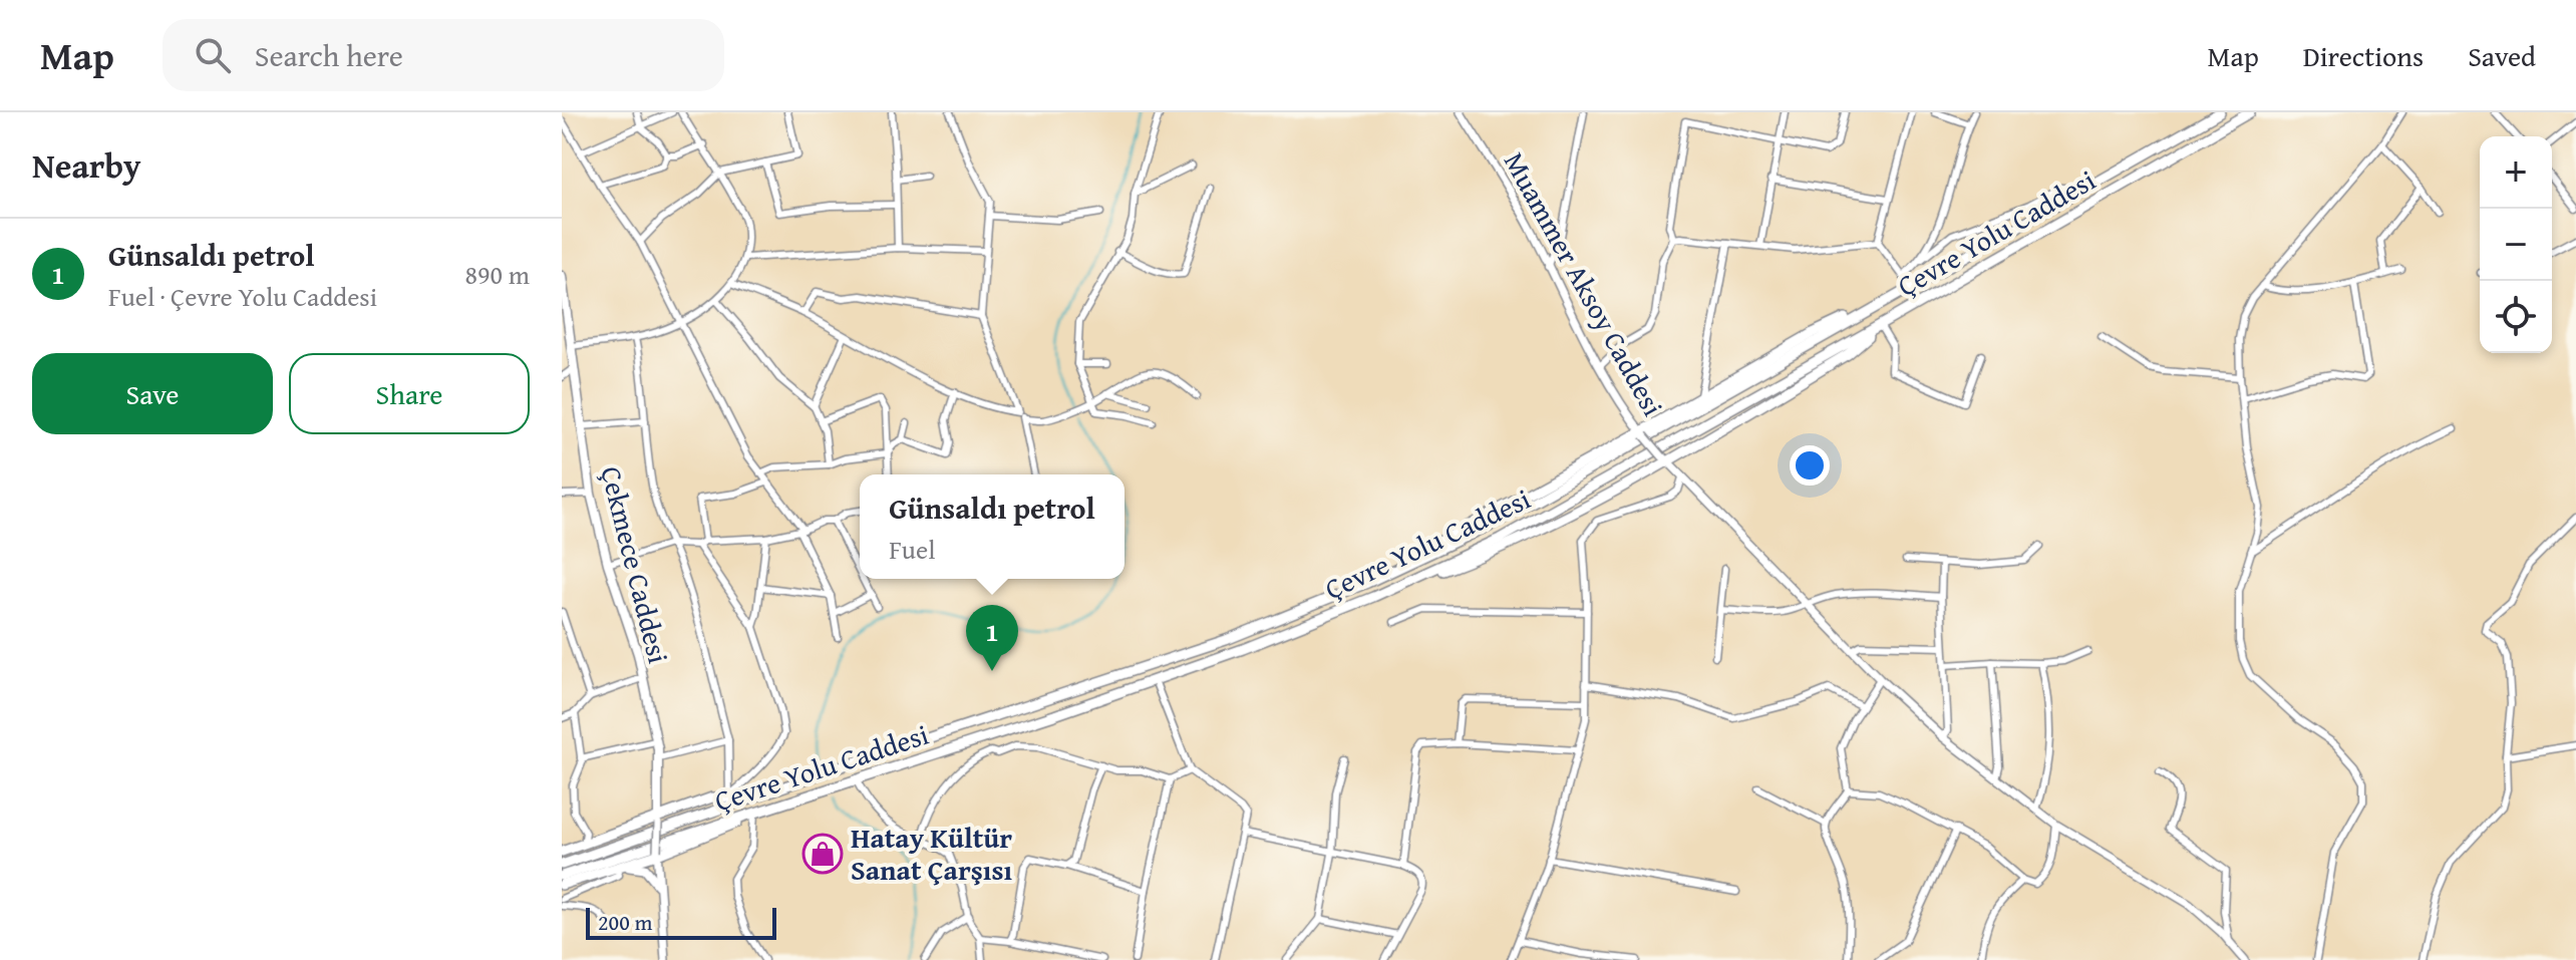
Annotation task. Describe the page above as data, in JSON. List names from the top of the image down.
{
  "streets": {
    "highway": ["Çevre Yolu Caddesi"],
    "main road": ["Çekmece Caddesi"],
    "street": ["Muammer Aksoy Caddesi"]
  },
  "places": {
    "shop": ["Hatay Kültür Sanat Çarşısı"]
  },
  "scale_bar": "200 m",
  "page": {
    "header": "Map",
    "search": "Search here",
    "nav": ["Map", "Directions", "Saved"],
    "heading": "Nearby",
    "map_buttons": ["+", "−"],
    "list": [
      {
        "mark": "1",
        "name": "Günsaldı petrol",
        "note": "Fuel · Çevre Yolu Caddesi",
        "value": "890 m"
      }
    ],
    "buttons": ["Save", "Share"],
    "popup": ["Günsaldı petrol", "Fuel"],
    "pins": "1",
    "scale": "200 m"
  }
}
